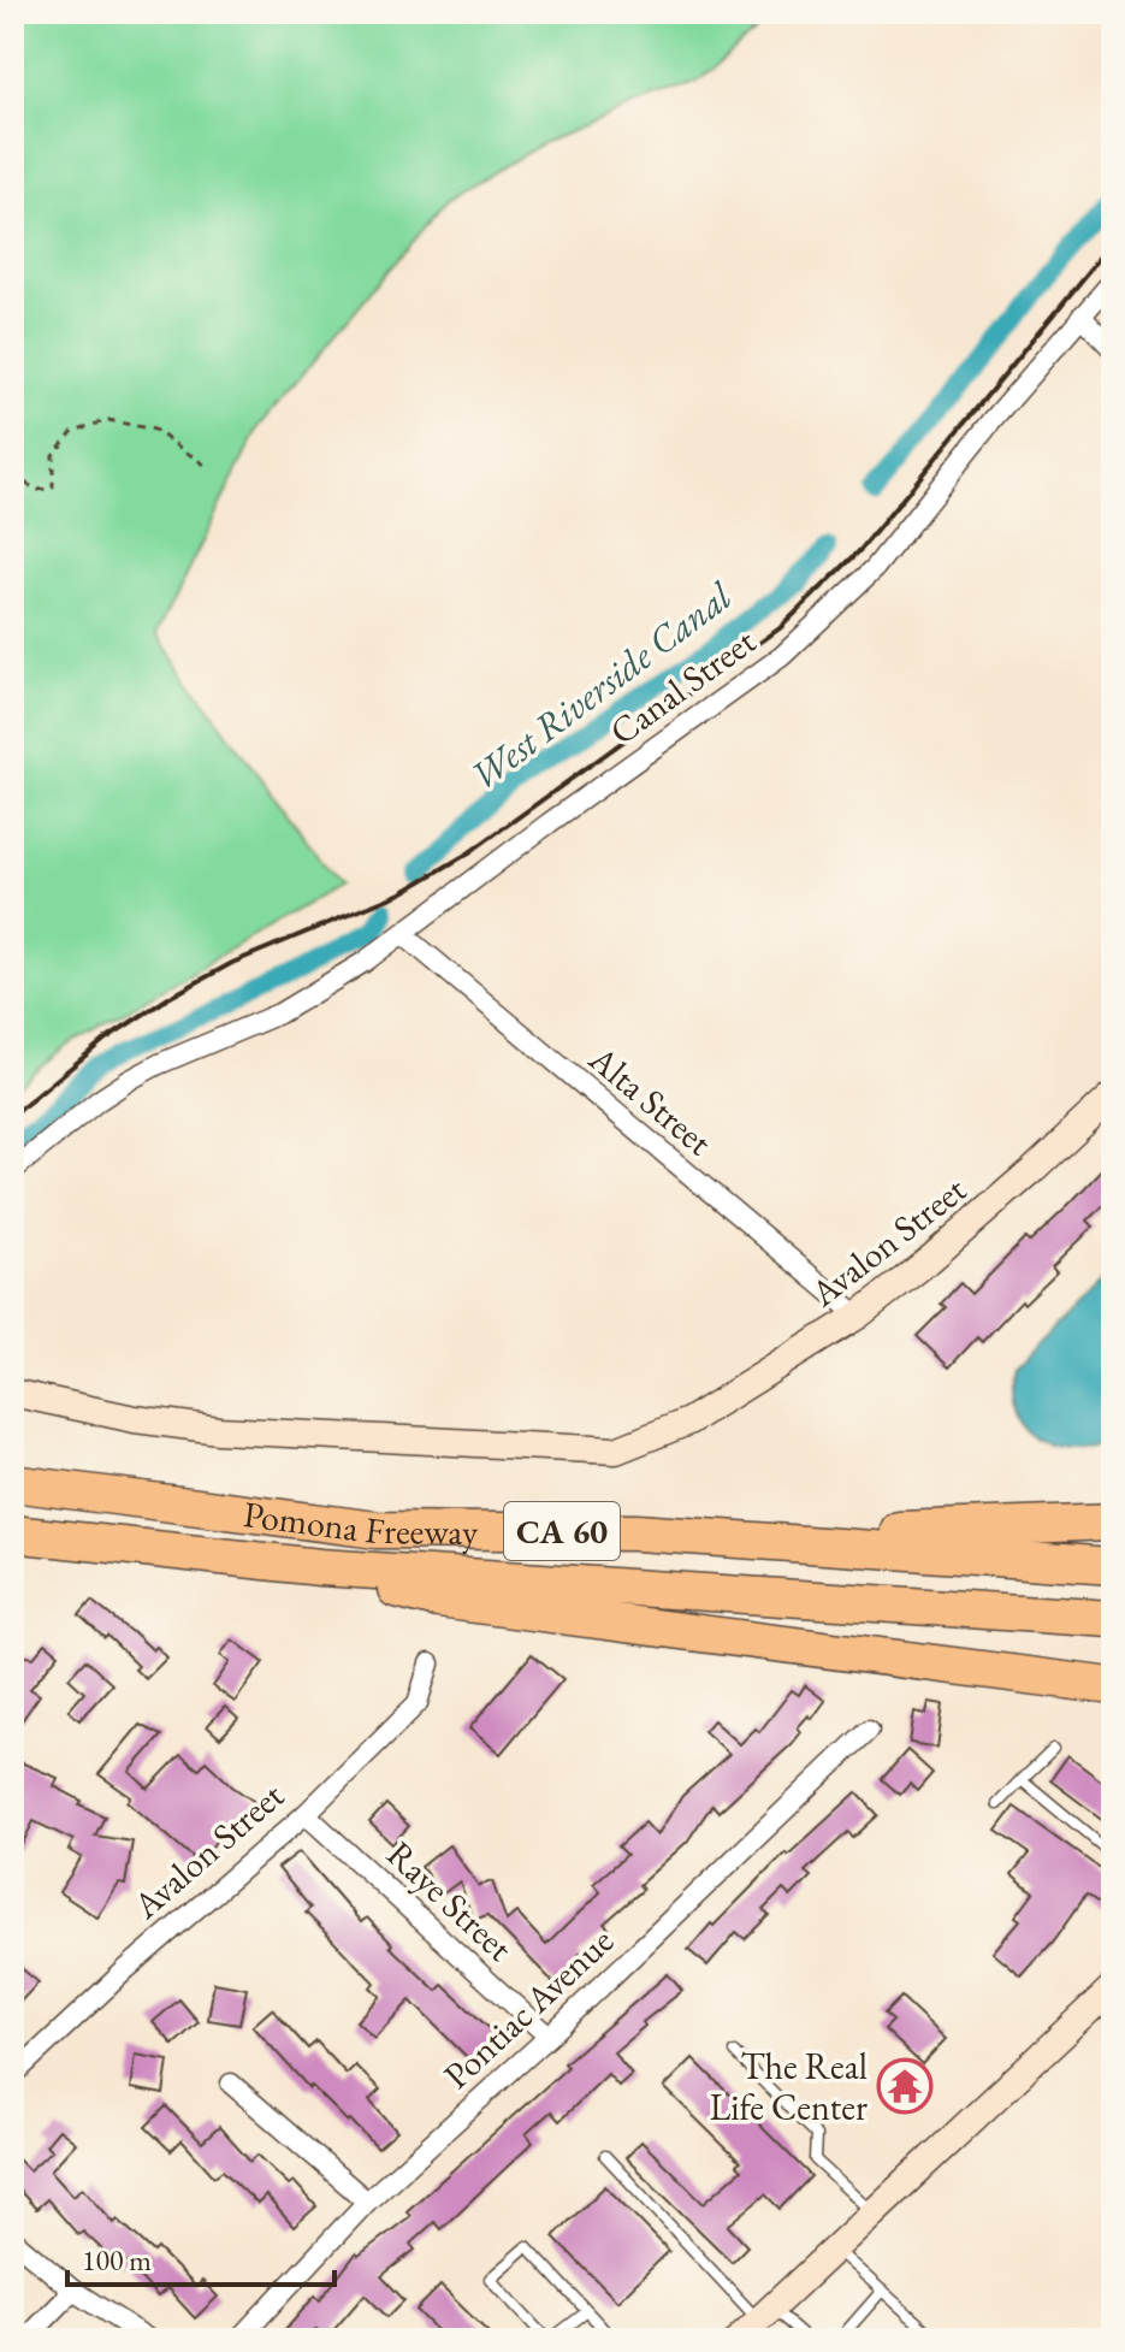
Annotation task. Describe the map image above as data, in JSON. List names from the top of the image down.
{
  "streets": {
    "highway": ["Pomona Freeway", "CA 60"],
    "street": [
      "Canal Street",
      "Alta Street",
      "Avalon Street",
      "Raye Street",
      "Pontiac Avenue"
    ]
  },
  "crossings": [
    ["Canal Street", "Alta Street"],
    ["Alta Street", "Avalon Street"],
    ["Avalon Street", "Raye Street"],
    ["Raye Street", "Pontiac Avenue"]
  ],
  "water": ["West Riverside Canal"],
  "places": {
    "temple": ["The Real Life Center"]
  },
  "scale_bar": "100 m"
}
